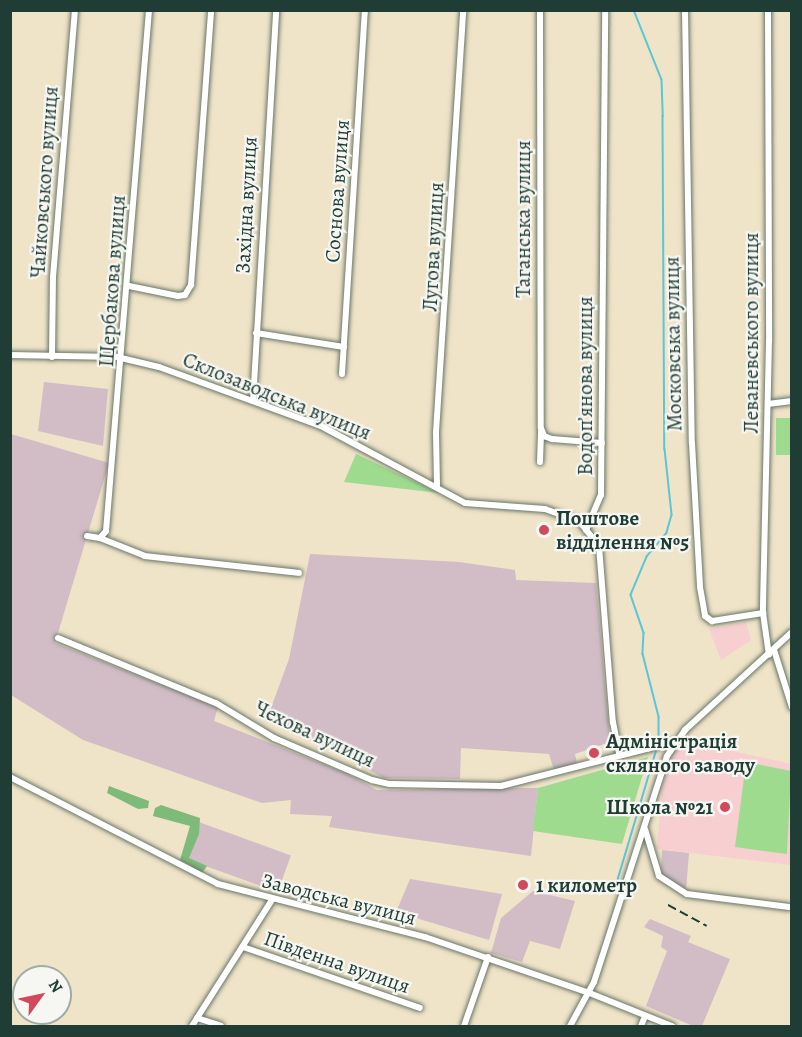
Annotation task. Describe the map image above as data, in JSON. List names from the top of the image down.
{
  "streets": {
    "street": [
      "Чайковського вулиця",
      "Соснова вулиця",
      "Західна вулиця",
      "Таганська вулиця",
      "Лугова вулиця",
      "Щербакова вулиця",
      "Леваневського вулиця",
      "Московська вулиця",
      "Водоп’янова вулиця",
      "Склозаводська вулиця",
      "Чехова вулиця",
      "Заводська вулиця",
      "Південна вулиця"
    ]
  },
  "crossings": [
    ["Чайковського вулиця", "Склозаводська вулиця"],
    ["Західна вулиця", "Склозаводська вулиця"],
    ["Лугова вулиця", "Склозаводська вулиця"],
    ["Щербакова вулиця", "Склозаводська вулиця"],
    ["Леваневського вулиця", "Московська вулиця"],
    ["Водоп’янова вулиця", "Склозаводська вулиця"]
  ],
  "places": [
    "Поштове відділення №5",
    "Адміністрація скляного заводу",
    "Школа №21",
    "1 километр"
  ],
  "north": "top right"
}
